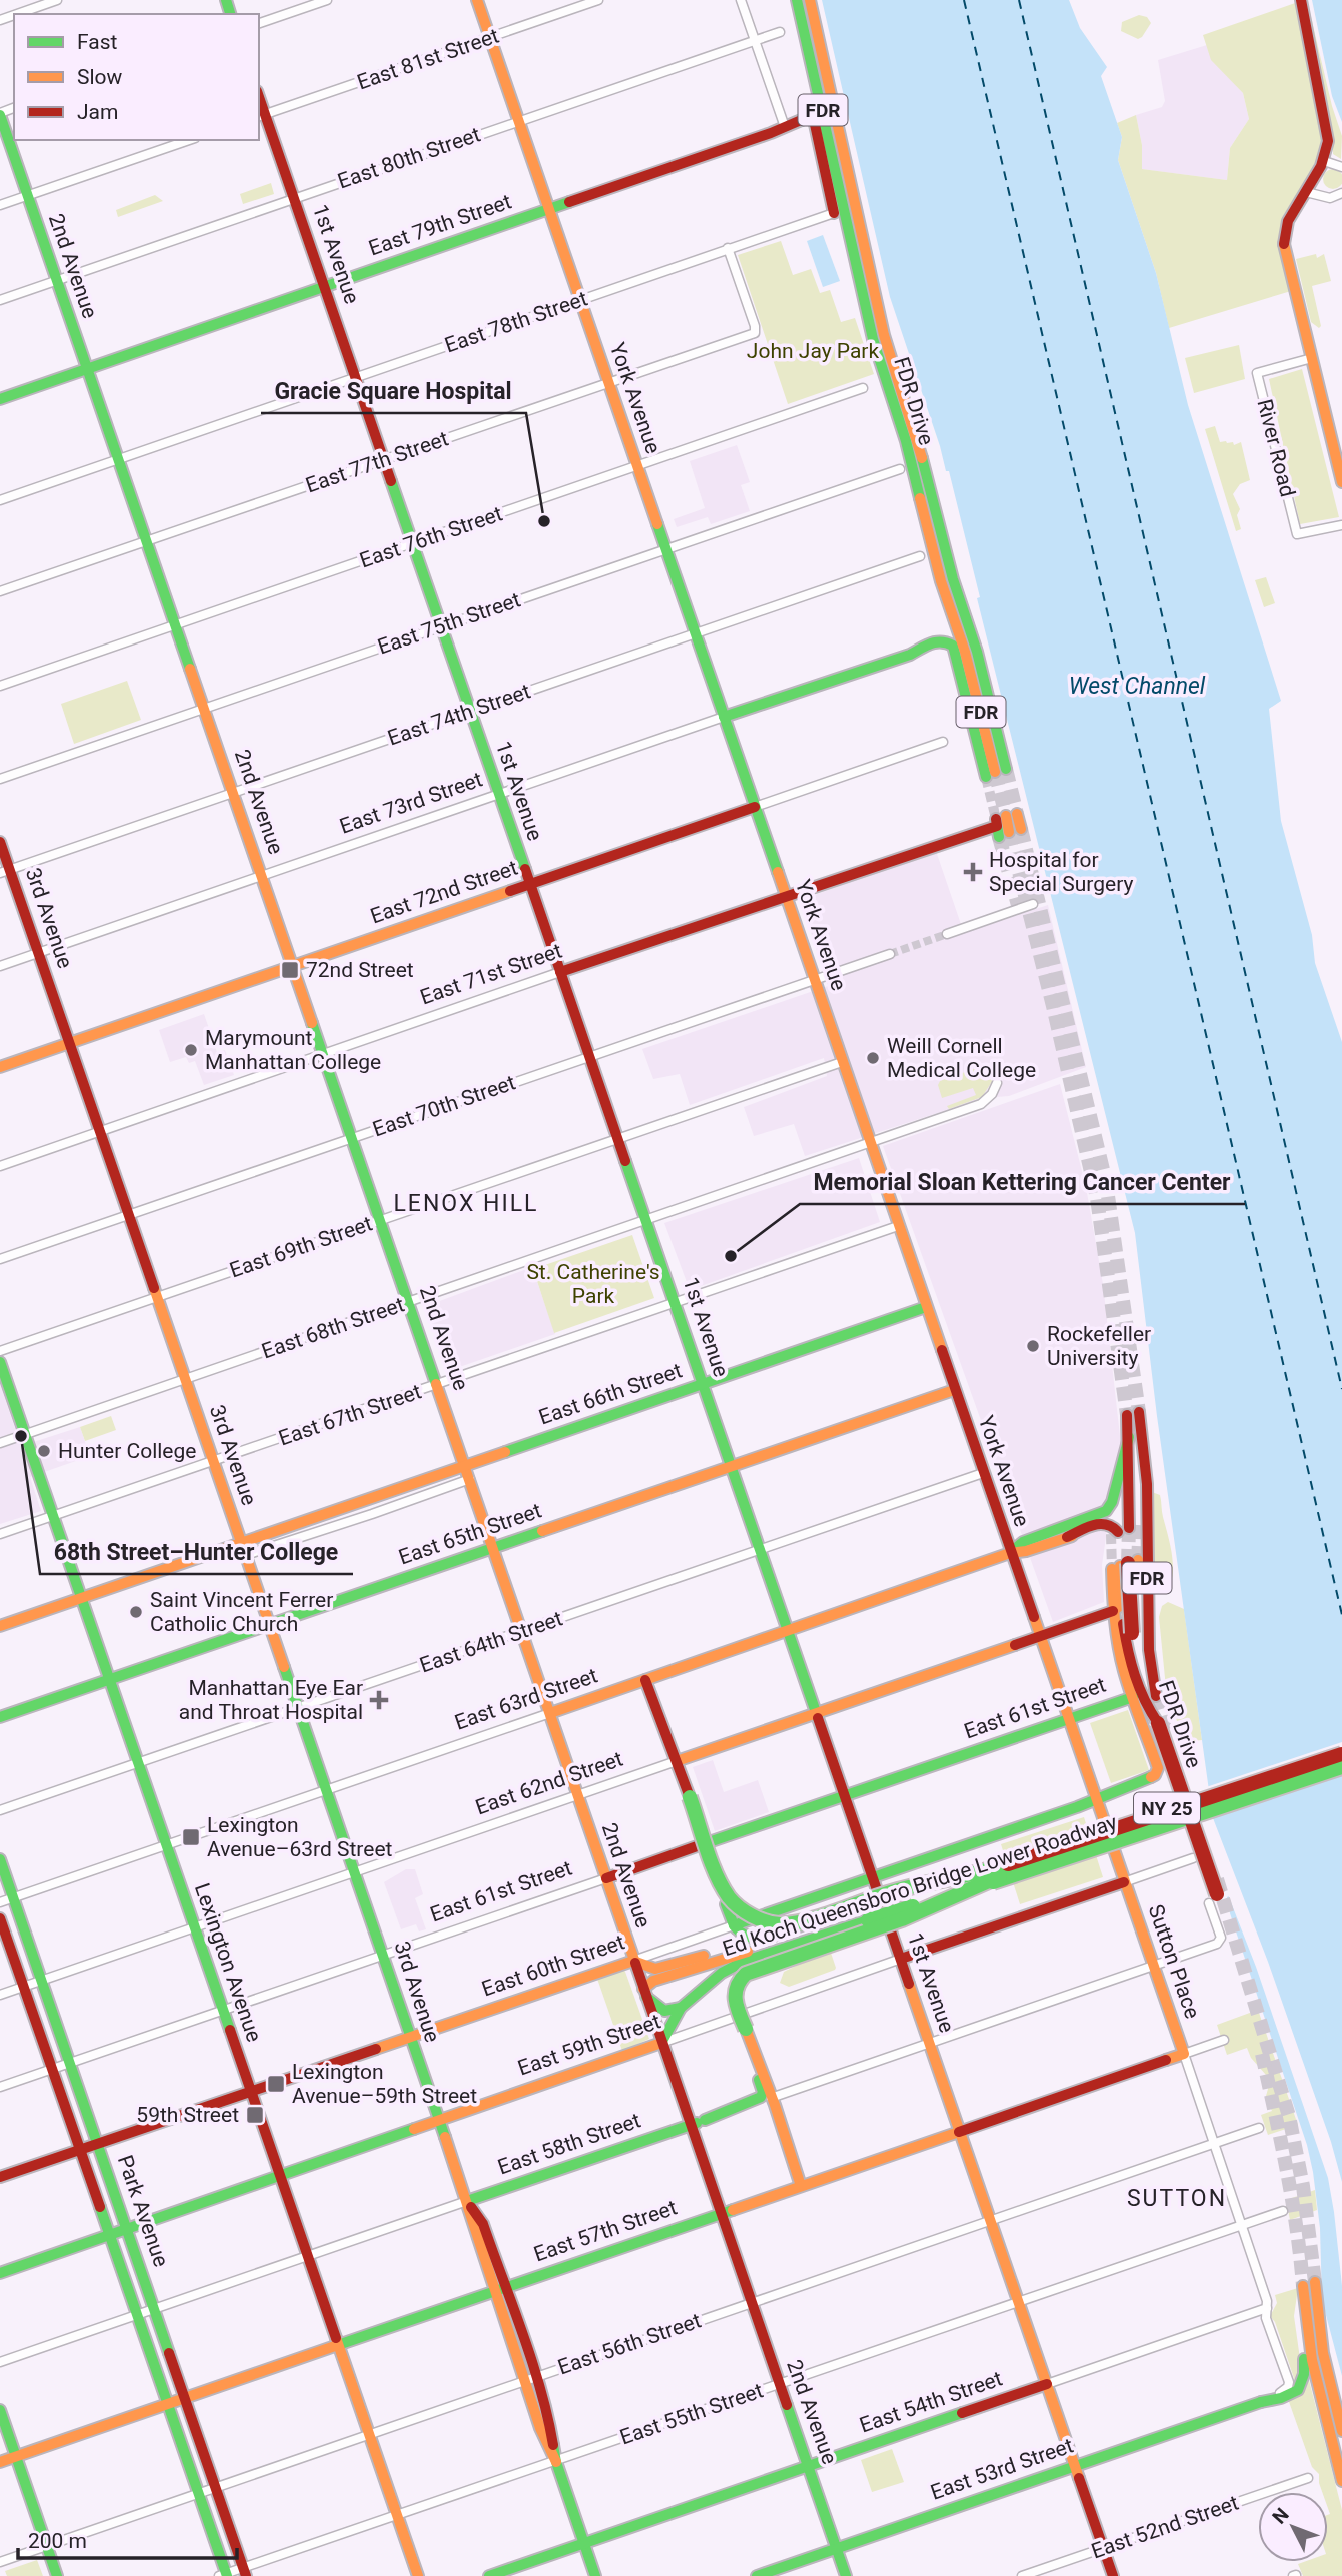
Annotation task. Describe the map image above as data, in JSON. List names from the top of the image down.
{
  "streets": {
    "main road": [
      "FDR",
      "East 79th Street",
      "1st Avenue",
      "2nd Avenue",
      "York Avenue",
      "FDR Drive",
      "East 73rd Street",
      "East 72nd Street",
      "3rd Avenue",
      "East 71st Street",
      "East 66th Street",
      "East 65th Street",
      "East 63rd Street",
      "East 61st Street",
      "East 62nd Street",
      "NY 25",
      "Ed Koch Queensboro Bridge Lower Roadway",
      "Sutton Place",
      "Lexington Avenue",
      "East 60th Street",
      "East 59th Street",
      "East 58th Street",
      "Park Avenue",
      "East 57th Street",
      "East 54th Street",
      "East 53rd Street"
    ],
    "street": [
      "East 81st Street",
      "East 80th Street",
      "East 78th Street",
      "River Road",
      "East 77th Street",
      "East 76th Street",
      "East 75th Street",
      "East 74th Street",
      "East 70th Street",
      "East 69th Street",
      "East 68th Street",
      "East 67th Street",
      "East 64th Street",
      "East 56th Street",
      "East 55th Street",
      "East 52nd Street"
    ]
  },
  "crossings": [
    ["East 81st Street", "1st Avenue"],
    ["East 81st Street", "York Avenue"],
    ["East 80th Street", "1st Avenue"],
    ["East 80th Street", "2nd Avenue"],
    ["East 80th Street", "York Avenue"],
    ["East 79th Street", "1st Avenue"],
    ["East 79th Street", "2nd Avenue"],
    ["East 79th Street", "East 78th Street"],
    ["East 79th Street", "York Avenue"],
    ["1st Avenue", "East 78th Street"],
    ["1st Avenue", "East 77th Street"],
    ["1st Avenue", "East 76th Street"],
    ["1st Avenue", "East 75th Street"],
    ["1st Avenue", "East 74th Street"],
    ["1st Avenue", "East 73rd Street"],
    ["1st Avenue", "East 72nd Street"],
    ["1st Avenue", "East 71st Street"],
    ["1st Avenue", "East 70th Street"],
    ["1st Avenue", "East 69th Street"],
    ["1st Avenue", "East 68th Street"],
    ["1st Avenue", "East 66th Street"],
    ["1st Avenue", "East 67th Street"],
    ["1st Avenue", "East 65th Street"],
    ["1st Avenue", "East 64th Street"],
    ["1st Avenue", "East 63rd Street"],
    ["1st Avenue", "East 61st Street"],
    ["1st Avenue", "East 62nd Street"],
    ["1st Avenue", "East 60th Street"],
    ["1st Avenue", "East 59th Street"],
    ["1st Avenue", "East 58th Street"],
    ["1st Avenue", "East 57th Street"],
    ["1st Avenue", "East 56th Street"],
    ["1st Avenue", "East 54th Street"],
    ["1st Avenue", "East 55th Street"],
    ["1st Avenue", "East 53rd Street"],
    ["1st Avenue", "East 52nd Street"],
    ["2nd Avenue", "East 78th Street"],
    ["2nd Avenue", "East 77th Street"],
    ["2nd Avenue", "East 76th Street"],
    ["2nd Avenue", "East 75th Street"],
    ["2nd Avenue", "East 74th Street"],
    ["2nd Avenue", "East 73rd Street"],
    ["2nd Avenue", "East 72nd Street"],
    ["2nd Avenue", "East 71st Street"],
    ["2nd Avenue", "East 70th Street"],
    ["2nd Avenue", "East 69th Street"],
    ["2nd Avenue", "East 68th Street"],
    ["2nd Avenue", "East 66th Street"],
    ["2nd Avenue", "East 67th Street"],
    ["2nd Avenue", "East 65th Street"],
    ["2nd Avenue", "East 64th Street"],
    ["2nd Avenue", "East 63rd Street"],
    ["2nd Avenue", "East 61st Street"],
    ["2nd Avenue", "East 62nd Street"],
    ["2nd Avenue", "NY 25"],
    ["2nd Avenue", "East 60th Street"],
    ["2nd Avenue", "East 59th Street"],
    ["2nd Avenue", "East 58th Street"],
    ["2nd Avenue", "East 57th Street"],
    ["2nd Avenue", "East 56th Street"],
    ["2nd Avenue", "East 54th Street"],
    ["2nd Avenue", "East 55th Street"],
    ["2nd Avenue", "East 53rd Street"],
    ["East 78th Street", "York Avenue"],
    ["East 78th Street", "East 77th Street"],
    ["York Avenue", "East 77th Street"],
    ["York Avenue", "East 76th Street"],
    ["York Avenue", "East 75th Street"],
    ["York Avenue", "East 74th Street"],
    ["York Avenue", "East 73rd Street"],
    ["York Avenue", "East 72nd Street"],
    ["York Avenue", "East 71st Street"],
    ["York Avenue", "East 70th Street"],
    ["York Avenue", "East 69th Street"],
    ["York Avenue", "East 68th Street"],
    ["York Avenue", "East 66th Street"],
    ["York Avenue", "East 67th Street"],
    ["York Avenue", "East 65th Street"],
    ["York Avenue", "East 64th Street"],
    ["York Avenue", "East 63rd Street"],
    ["York Avenue", "East 61st Street"],
    ["York Avenue", "East 62nd Street"],
    ["York Avenue", "Sutton Place"],
    ["York Avenue", "East 60th Street"],
    ["York Avenue", "East 59th Street"],
    ["FDR Drive", "East 63rd Street"],
    ["FDR Drive", "East 61st Street"],
    ["FDR Drive", "East 62nd Street"],
    ["FDR Drive", "East 60th Street"],
    ["FDR Drive", "East 58th Street"],
    ["East 74th Street", "3rd Avenue"],
    ["East 73rd Street", "3rd Avenue"],
    ["East 72nd Street", "3rd Avenue"],
    ["3rd Avenue", "East 71st Street"],
    ["3rd Avenue", "East 70th Street"],
    ["3rd Avenue", "East 69th Street"],
    ["3rd Avenue", "East 68th Street"],
    ["3rd Avenue", "East 66th Street"],
    ["3rd Avenue", "East 67th Street"],
    ["3rd Avenue", "East 65th Street"],
    ["3rd Avenue", "East 64th Street"],
    ["3rd Avenue", "East 63rd Street"],
    ["3rd Avenue", "East 61st Street"],
    ["3rd Avenue", "East 62nd Street"],
    ["3rd Avenue", "East 60th Street"],
    ["3rd Avenue", "East 59th Street"],
    ["3rd Avenue", "East 58th Street"],
    ["3rd Avenue", "East 57th Street"],
    ["3rd Avenue", "East 56th Street"],
    ["3rd Avenue", "East 54th Street"],
    ["3rd Avenue", "East 55th Street"],
    ["East 68th Street", "Lexington Avenue"],
    ["East 66th Street", "Lexington Avenue"],
    ["East 67th Street", "Lexington Avenue"],
    ["East 65th Street", "Lexington Avenue"],
    ["East 64th Street", "Lexington Avenue"],
    ["East 63rd Street", "Lexington Avenue"],
    ["East 63rd Street", "Park Avenue"],
    ["East 61st Street", "Lexington Avenue"],
    ["East 61st Street", "Park Avenue"],
    ["East 62nd Street", "Lexington Avenue"],
    ["East 62nd Street", "Park Avenue"],
    ["NY 25", "Ed Koch Queensboro Bridge Lower Roadway"],
    ["NY 25", "East 60th Street"],
    ["NY 25", "East 59th Street"],
    ["Sutton Place", "East 59th Street"],
    ["Sutton Place", "East 58th Street"],
    ["Sutton Place", "East 57th Street"],
    ["Lexington Avenue", "East 60th Street"],
    ["Lexington Avenue", "East 59th Street"],
    ["Lexington Avenue", "East 58th Street"],
    ["Lexington Avenue", "East 57th Street"],
    ["Lexington Avenue", "East 56th Street"],
    ["Lexington Avenue", "East 55th Street"],
    ["East 60th Street", "Park Avenue"],
    ["East 59th Street", "Park Avenue"],
    ["East 58th Street", "Park Avenue"],
    ["Park Avenue", "East 57th Street"],
    ["Park Avenue", "East 56th Street"],
    ["Park Avenue", "East 55th Street"]
  ],
  "districts": ["LENOX HILL", "SUTTON"],
  "water": ["West Channel"],
  "parks": ["John Jay Park", "St. Catherine's Park"],
  "places": {
    "other": [
      "Gracie Square Hospital",
      "Marymount Manhattan College",
      "Weill Cornell Medical College",
      "Memorial Sloan Kettering Cancer Center",
      "Rockefeller University",
      "68th Street–Hunter College",
      "Hunter College",
      "Saint Vincent Ferrer Catholic Church"
    ],
    "health": ["Hospital for Special Surgery", "Manhattan Eye Ear and Throat Hospital"],
    "transit": [
      "72nd Street",
      "Lexington Avenue–63rd Street",
      "Lexington Avenue–59th Street",
      "59th Street"
    ]
  },
  "legend": ["Fast", "Slow", "Jam"],
  "scale_bar": "200 m",
  "north": "top left"
}
